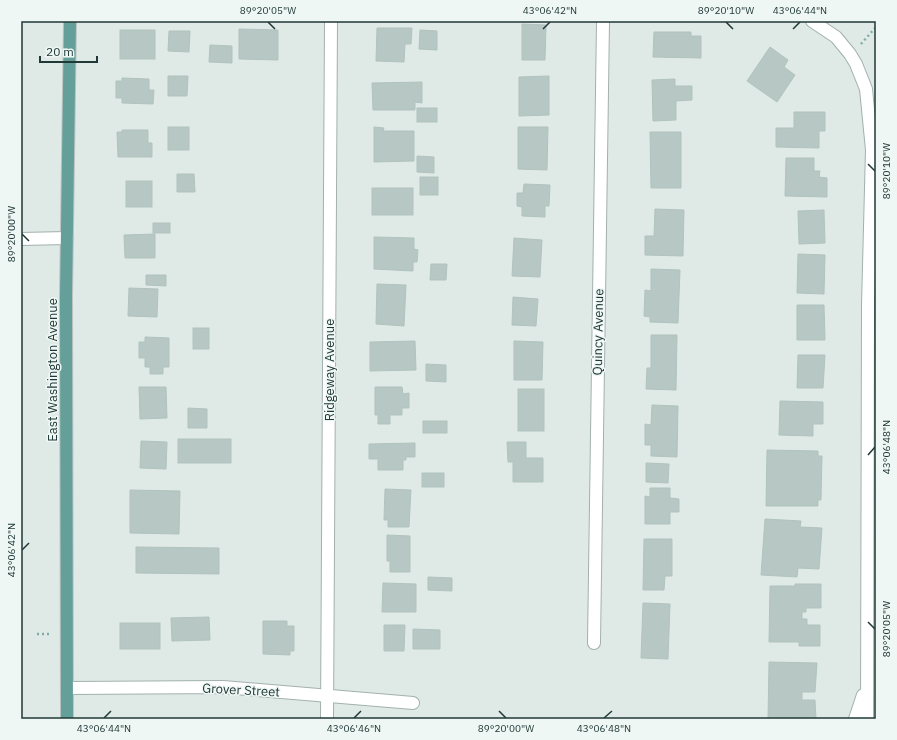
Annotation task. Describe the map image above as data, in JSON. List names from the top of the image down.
{
  "streets": {
    "main road": ["East Washington Avenue"],
    "street": ["Quincy Avenue", "Ridgeway Avenue", "Grover Street"]
  },
  "crossings": [
    ["East Washington Avenue", "Grover Street"],
    ["Ridgeway Avenue", "Grover Street"]
  ],
  "scale_bar": "20 m",
  "coordinates": [
    "89°20'05\"W",
    "43°06'42\"N",
    "89°20'10\"W",
    "43°06'44\"N",
    "89°20'00\"W",
    "43°06'48\"N",
    "43°06'46\"N"
  ]
}
